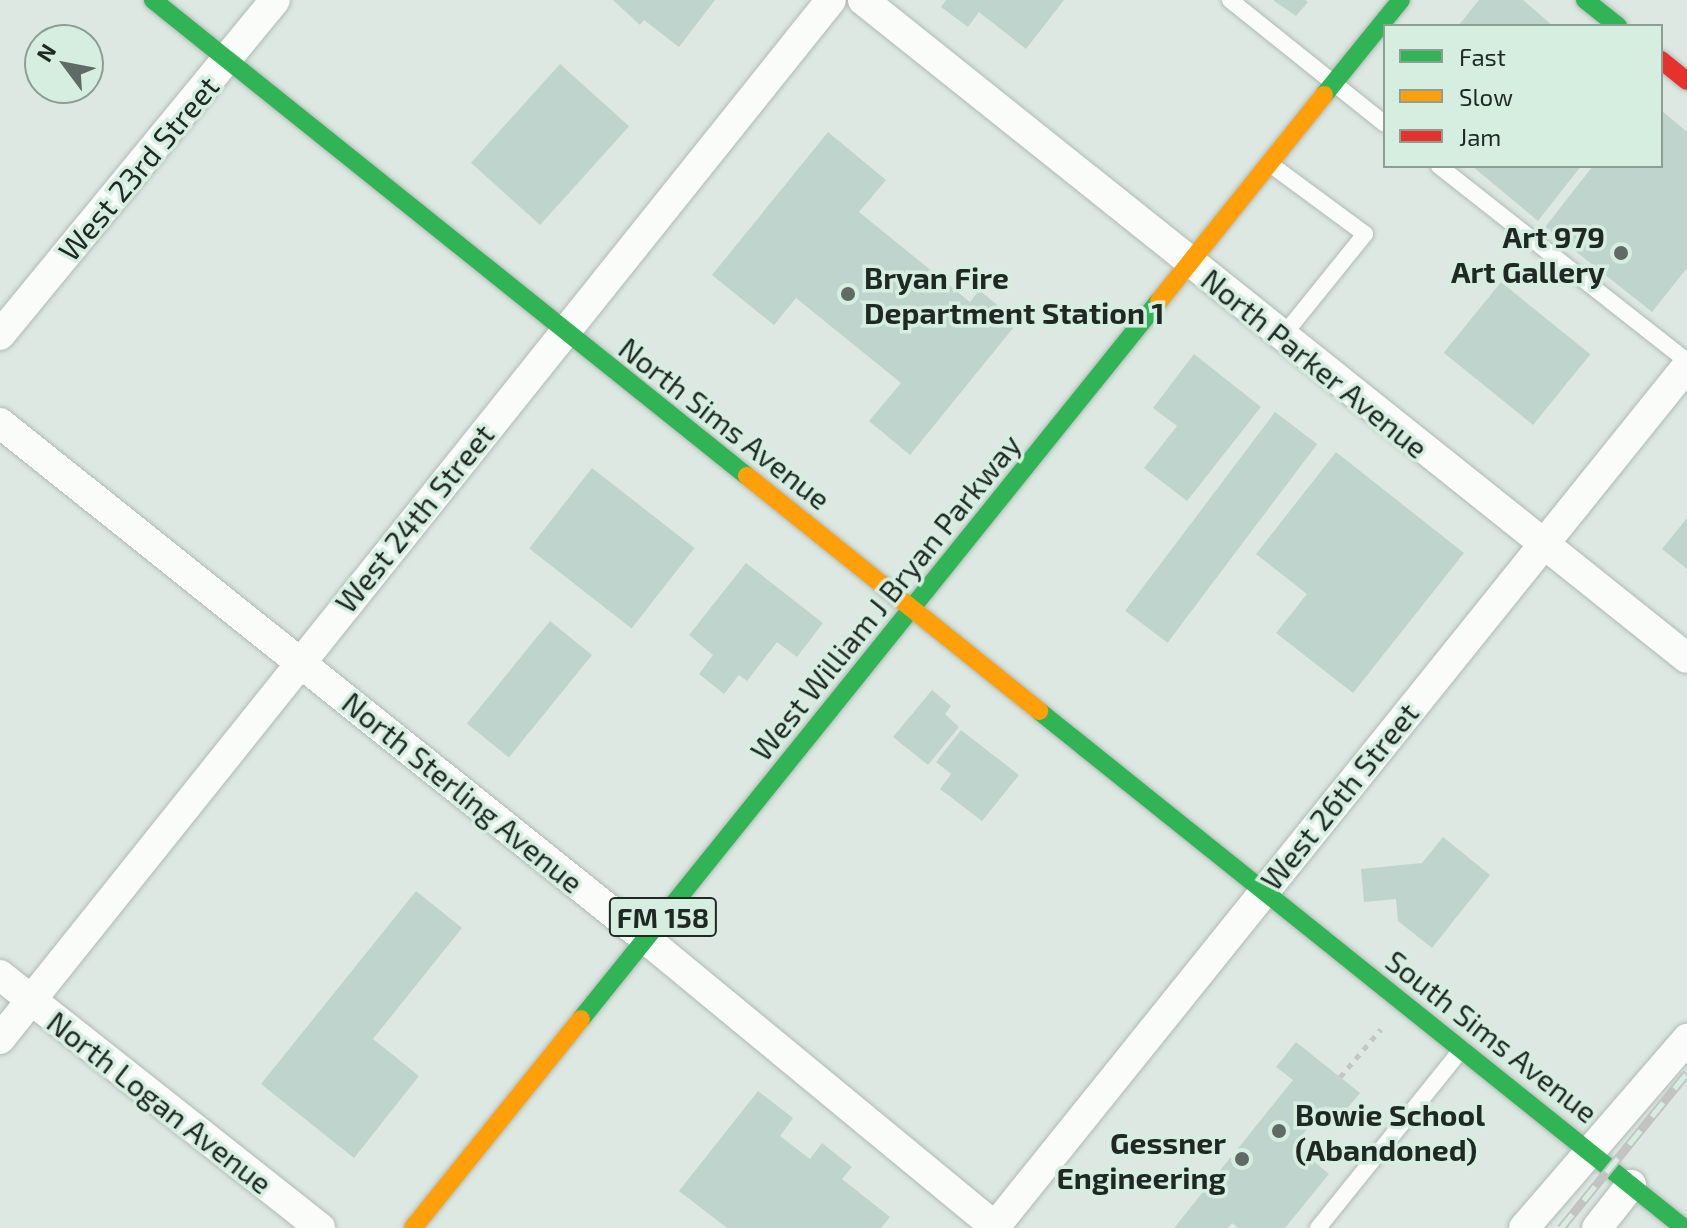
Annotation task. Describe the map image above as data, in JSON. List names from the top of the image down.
{
  "streets": {
    "street": [
      "West 23rd Street",
      "North Parker Avenue",
      "North Sims Avenue",
      "West 24th Street",
      "West William J Bryan Parkway",
      "North Sterling Avenue",
      "West 26th Street",
      "FM 158",
      "South Sims Avenue",
      "North Logan Avenue"
    ]
  },
  "crossings": [
    ["West 23rd Street", "North Sims Avenue"],
    ["North Parker Avenue", "West William J Bryan Parkway"],
    ["North Parker Avenue", "West 26th Street"],
    ["North Sims Avenue", "West 24th Street"],
    ["North Sims Avenue", "West William J Bryan Parkway"],
    ["North Sims Avenue", "West 26th Street"],
    ["North Sims Avenue", "South Sims Avenue"],
    ["West 24th Street", "North Sterling Avenue"],
    ["West 24th Street", "North Logan Avenue"],
    ["West William J Bryan Parkway", "North Sterling Avenue"],
    ["North Sterling Avenue", "West 26th Street"],
    ["West 26th Street", "South Sims Avenue"]
  ],
  "places": [
    "Art 979 Art Gallery",
    "Bryan Fire Department Station 1",
    "Bowie School (Abandoned)",
    "Gessner Engineering"
  ],
  "legend": ["Fast", "Slow", "Jam"],
  "north": "top left"
}
